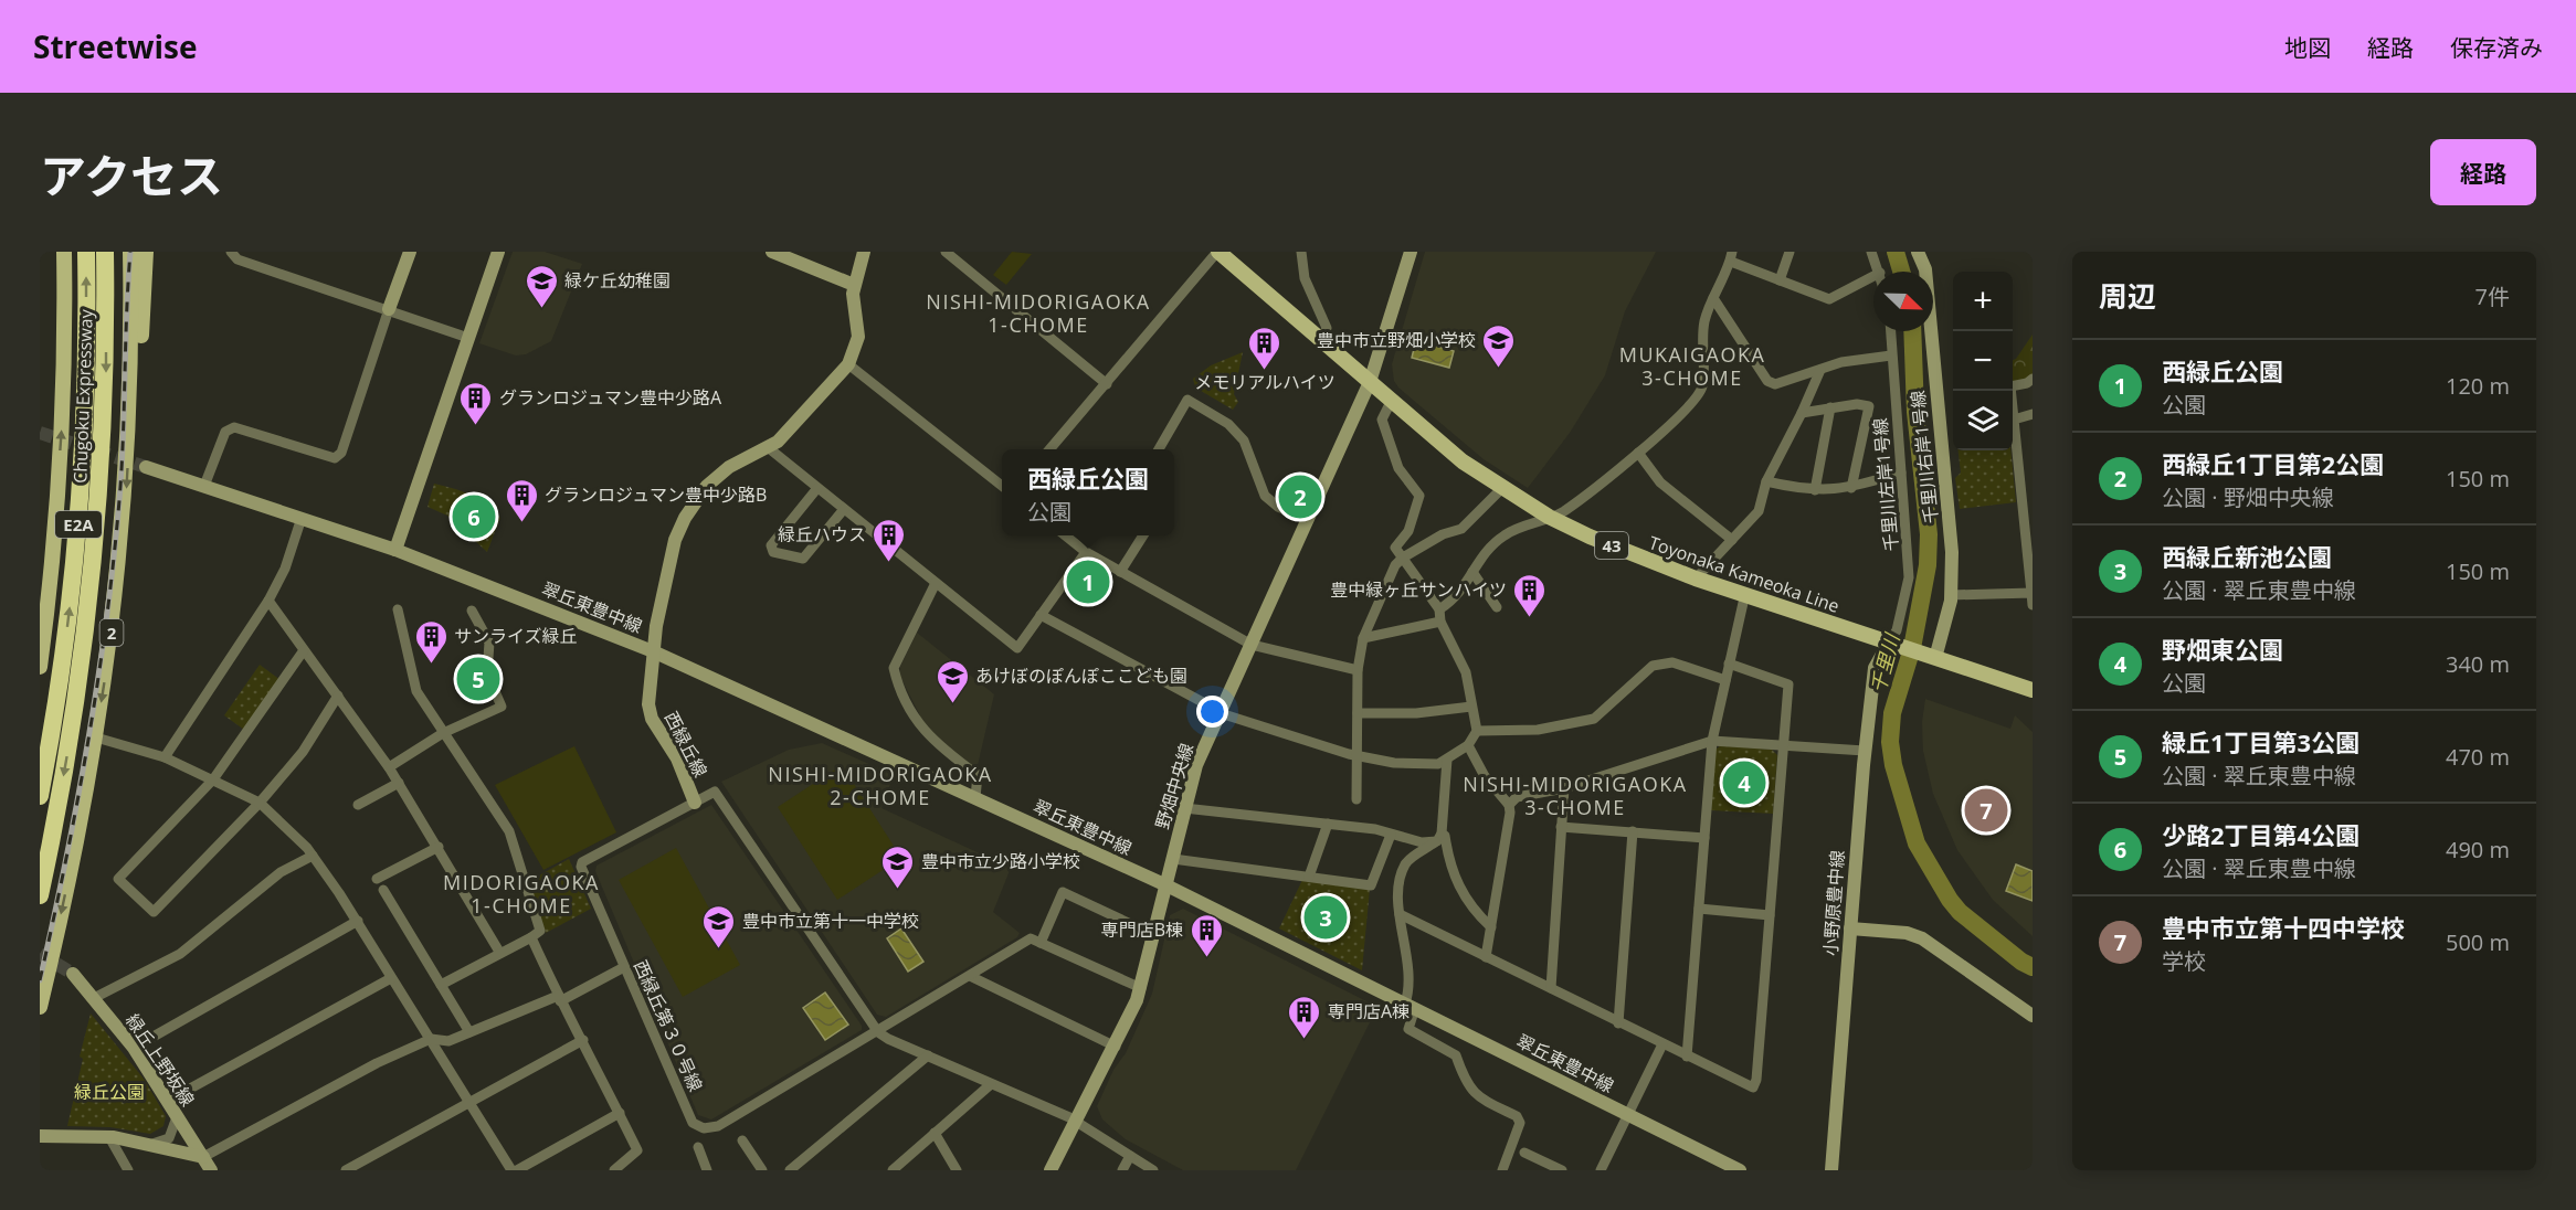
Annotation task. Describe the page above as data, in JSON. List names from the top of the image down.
{
  "streets": {
    "highway": ["Chugoku Expressway", "E2A"],
    "main road": ["43", "Toyonaka Kameoka Line", "2"],
    "street": [
      "千里川右岸1号線",
      "千里川左岸1号線",
      "翠丘東豊中線",
      "西緑丘線",
      "野畑中央線",
      "小野原豊中線",
      "西緑丘第３０号線",
      "緑丘上野坂線"
    ]
  },
  "crossings": [
    ["千里川右岸1号線", "Toyonaka Kameoka Line"],
    ["千里川左岸1号線", "Toyonaka Kameoka Line"],
    ["千里川左岸1号線", "小野原豊中線"],
    ["Toyonaka Kameoka Line", "野畑中央線"],
    ["Toyonaka Kameoka Line", "小野原豊中線"],
    ["翠丘東豊中線", "西緑丘線"],
    ["翠丘東豊中線", "野畑中央線"],
    ["西緑丘線", "野畑中央線"],
    ["西緑丘線", "西緑丘第３０号線"]
  ],
  "districts": [
    "NISHI-MIDORIGAOKA 1-CHOME",
    "MUKAIGAOKA 3-CHOME",
    "NISHI-MIDORIGAOKA 2-CHOME",
    "NISHI-MIDORIGAOKA 3-CHOME",
    "MIDORIGAOKA 1-CHOME"
  ],
  "water": ["千里川"],
  "parks": ["緑丘公園"],
  "places": {
    "school or university": [
      "緑ケ丘幼稚園",
      "豊中市立野畑小学校",
      "あけぼのぽんぽここども園",
      "豊中市立少路小学校",
      "豊中市立第十一中学校"
    ],
    "building": [
      "メモリアルハイツ",
      "グランロジュマン豊中少路A",
      "グランロジュマン豊中少路B",
      "緑丘ハウス",
      "豊中緑ヶ丘サンハイツ",
      "サンライズ緑丘",
      "専門店B棟",
      "専門店A棟"
    ]
  },
  "north": "bottom right",
  "page": {
    "header": "Streetwise",
    "nav": ["地図", "経路", "保存済み"],
    "title": "アクセス",
    "buttons": "経路",
    "heading": ["周辺", "7件"],
    "map_buttons": ["+", "−"],
    "list": [
      {
        "mark": "1",
        "name": "西緑丘公園",
        "note": "公園",
        "value": "120 m"
      },
      {
        "mark": "2",
        "name": "西緑丘1丁目第2公園",
        "note": "公園 · 野畑中央線",
        "value": "150 m"
      },
      {
        "mark": "3",
        "name": "西緑丘新池公園",
        "note": "公園 · 翠丘東豊中線",
        "value": "150 m"
      },
      {
        "mark": "4",
        "name": "野畑東公園",
        "note": "公園",
        "value": "340 m"
      },
      {
        "mark": "5",
        "name": "緑丘1丁目第3公園",
        "note": "公園 · 翠丘東豊中線",
        "value": "470 m"
      },
      {
        "mark": "6",
        "name": "少路2丁目第4公園",
        "note": "公園 · 翠丘東豊中線",
        "value": "490 m"
      },
      {
        "mark": "7",
        "name": "豊中市立第十四中学校",
        "note": "学校",
        "value": "500 m"
      }
    ],
    "popup": ["西緑丘公園", "公園"],
    "pins": [
      "2",
      "6",
      "1",
      "5",
      "4",
      "7",
      "3"
    ]
  }
}
